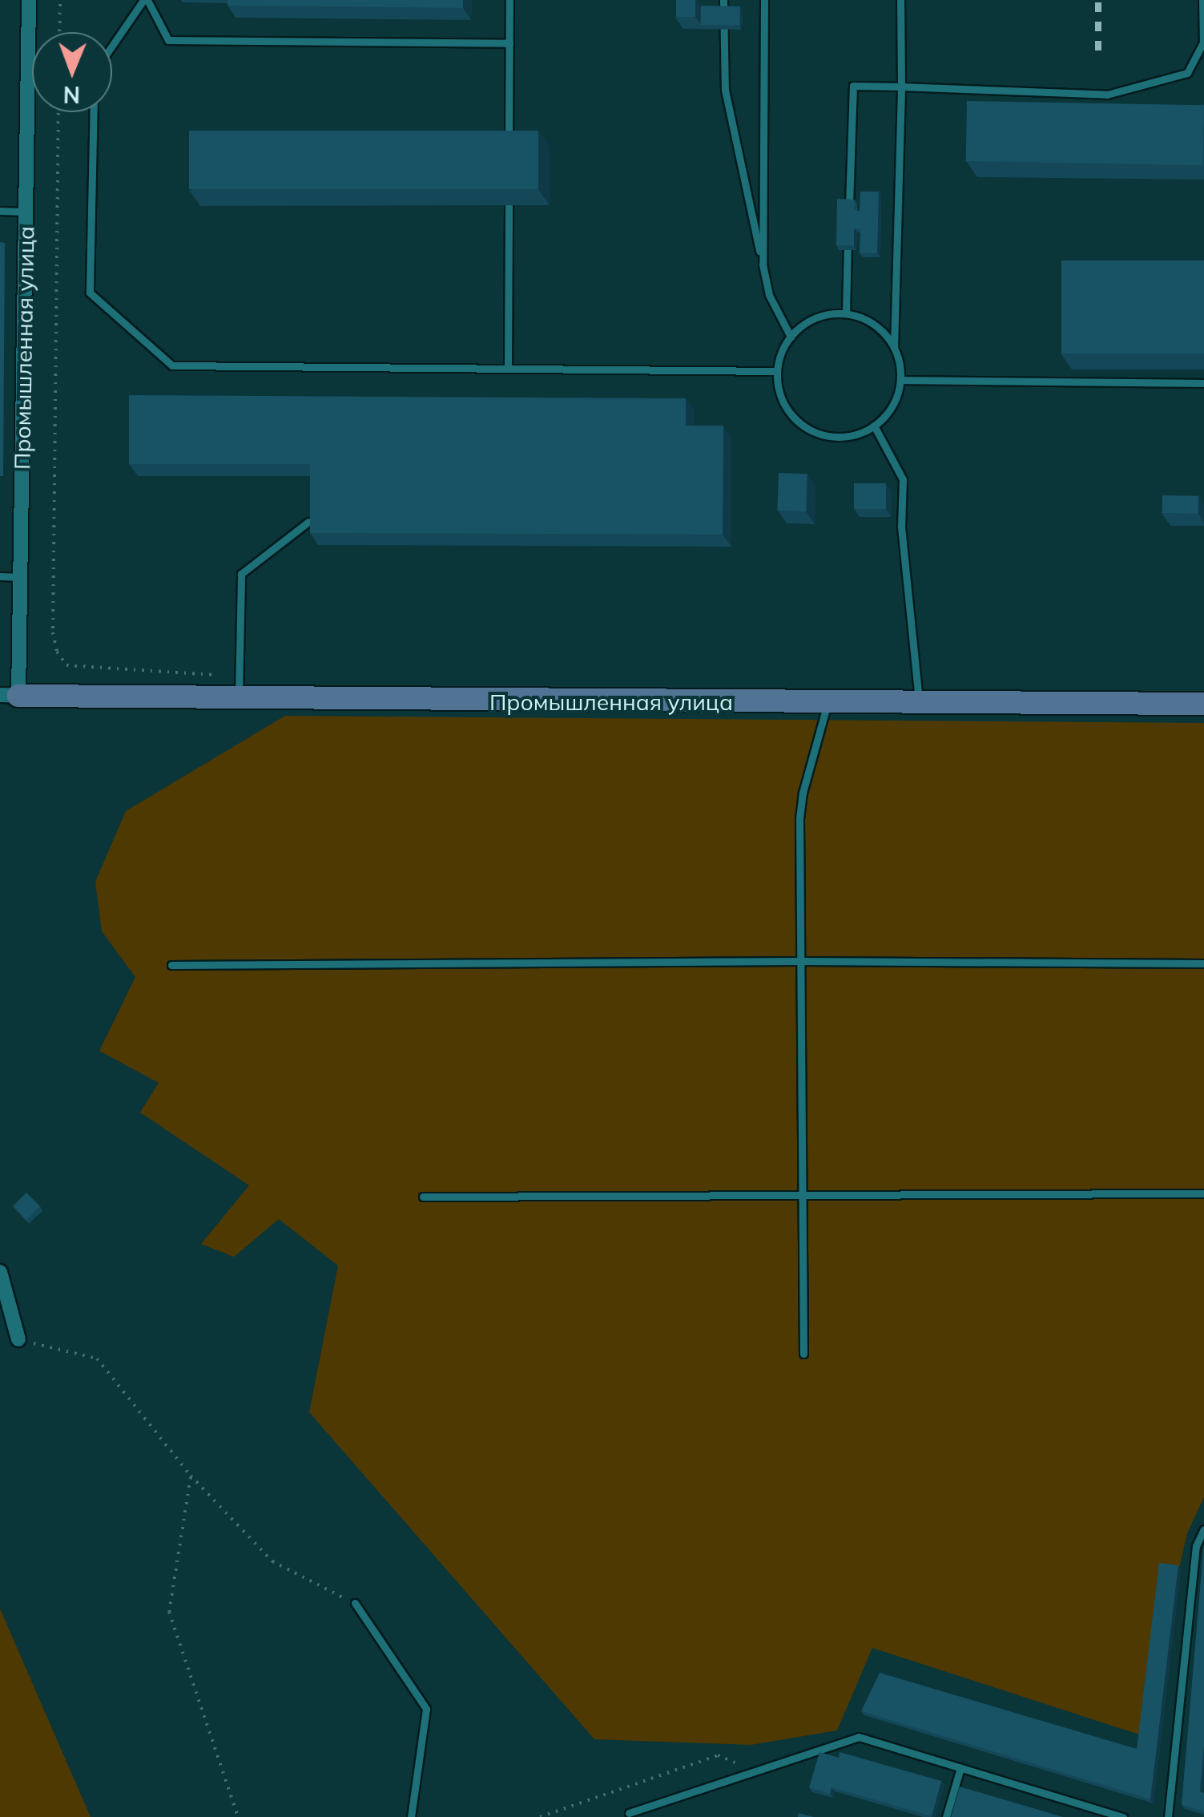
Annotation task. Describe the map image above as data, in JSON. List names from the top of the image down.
{
  "streets": {
    "street": ["Промышленная улица"]
  },
  "north": "bottom"
}
